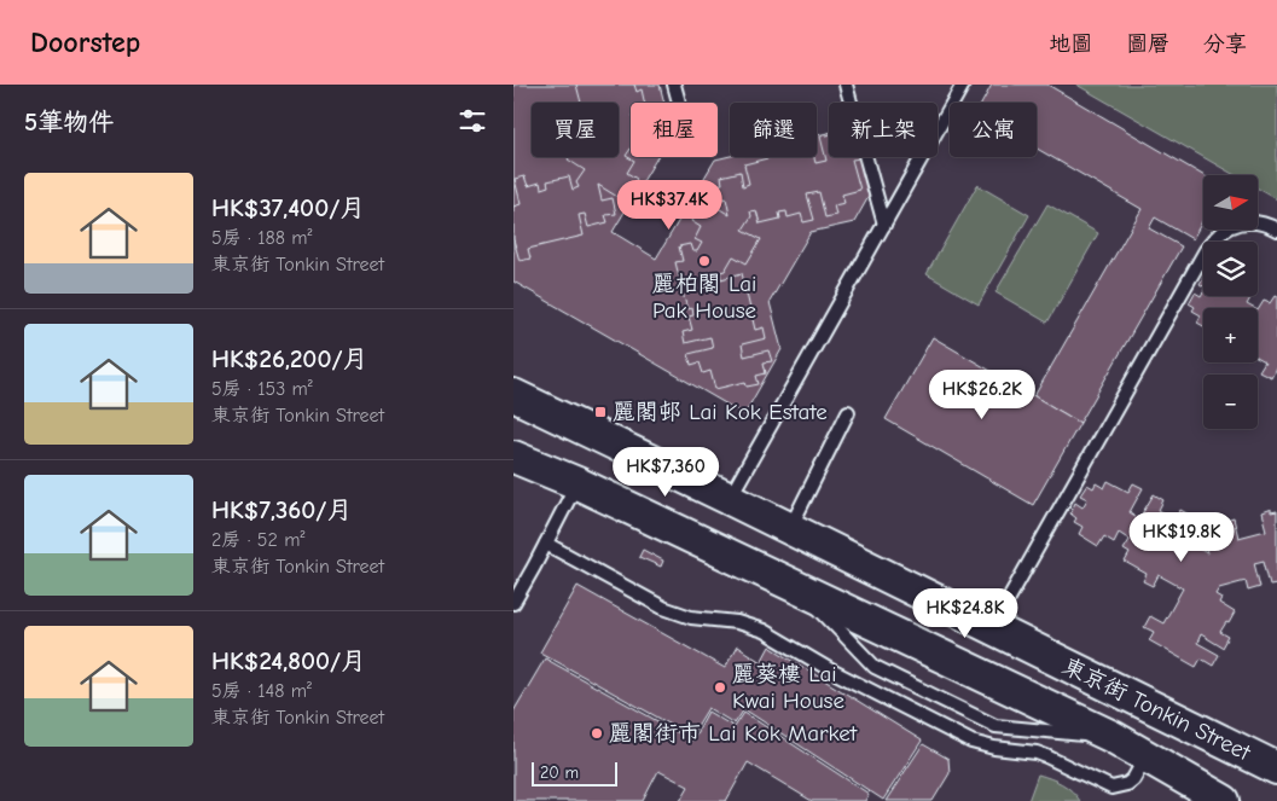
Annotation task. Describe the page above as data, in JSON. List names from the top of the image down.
{
  "streets": {
    "main road": ["東京街 Tonkin Street"]
  },
  "places": {
    "other": ["麗柏閣 Lai Pak House", "麗葵樓 Lai Kwai House", "麗閣街市 Lai Kok Market"],
    "transit": ["麗閣邨 Lai Kok Estate"]
  },
  "scale_bar": "20 m",
  "north": "right",
  "page": {
    "header": "Doorstep",
    "nav": ["地圖", "圖層", "分享"],
    "heading": "5筆物件",
    "chip": [
      "買屋",
      "租屋",
      "篩選",
      "新上架",
      "公寓"
    ],
    "list": [
      {
        "name": "HK$37,400/月",
        "note": "5房 · 188 m² · 東京街 Tonkin Street"
      },
      {
        "name": "HK$26,200/月",
        "note": "5房 · 153 m² · 東京街 Tonkin Street"
      },
      {
        "name": "HK$7,360/月",
        "note": "2房 · 52 m² · 東京街 Tonkin Street"
      },
      {
        "name": "HK$24,800/月",
        "note": "5房 · 148 m² · 東京街 Tonkin Street"
      }
    ],
    "map_buttons": ["+", "−"],
    "price": [
      "HK$37.4K",
      "HK$26.2K",
      "HK$7,360",
      "HK$19.8K",
      "HK$24.8K"
    ],
    "scale": "20 m"
  }
}
